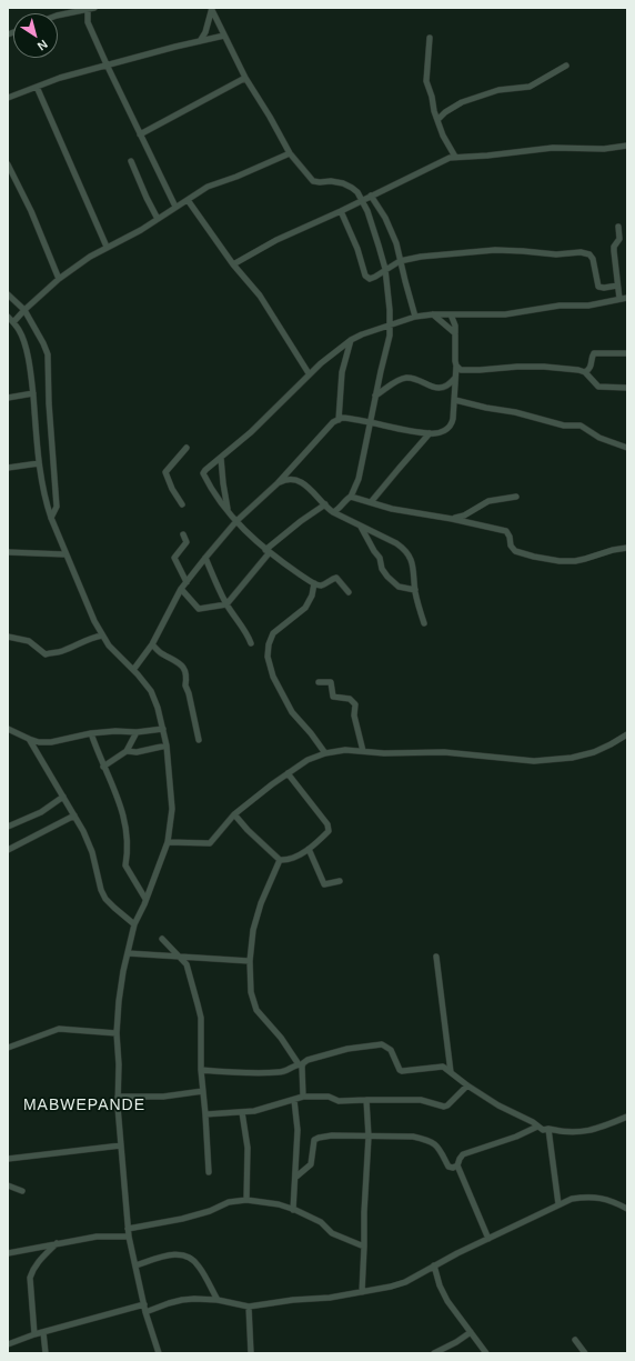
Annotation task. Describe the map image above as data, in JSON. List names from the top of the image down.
{
  "districts": ["MABWEPANDE"],
  "north": "bottom right"
}
